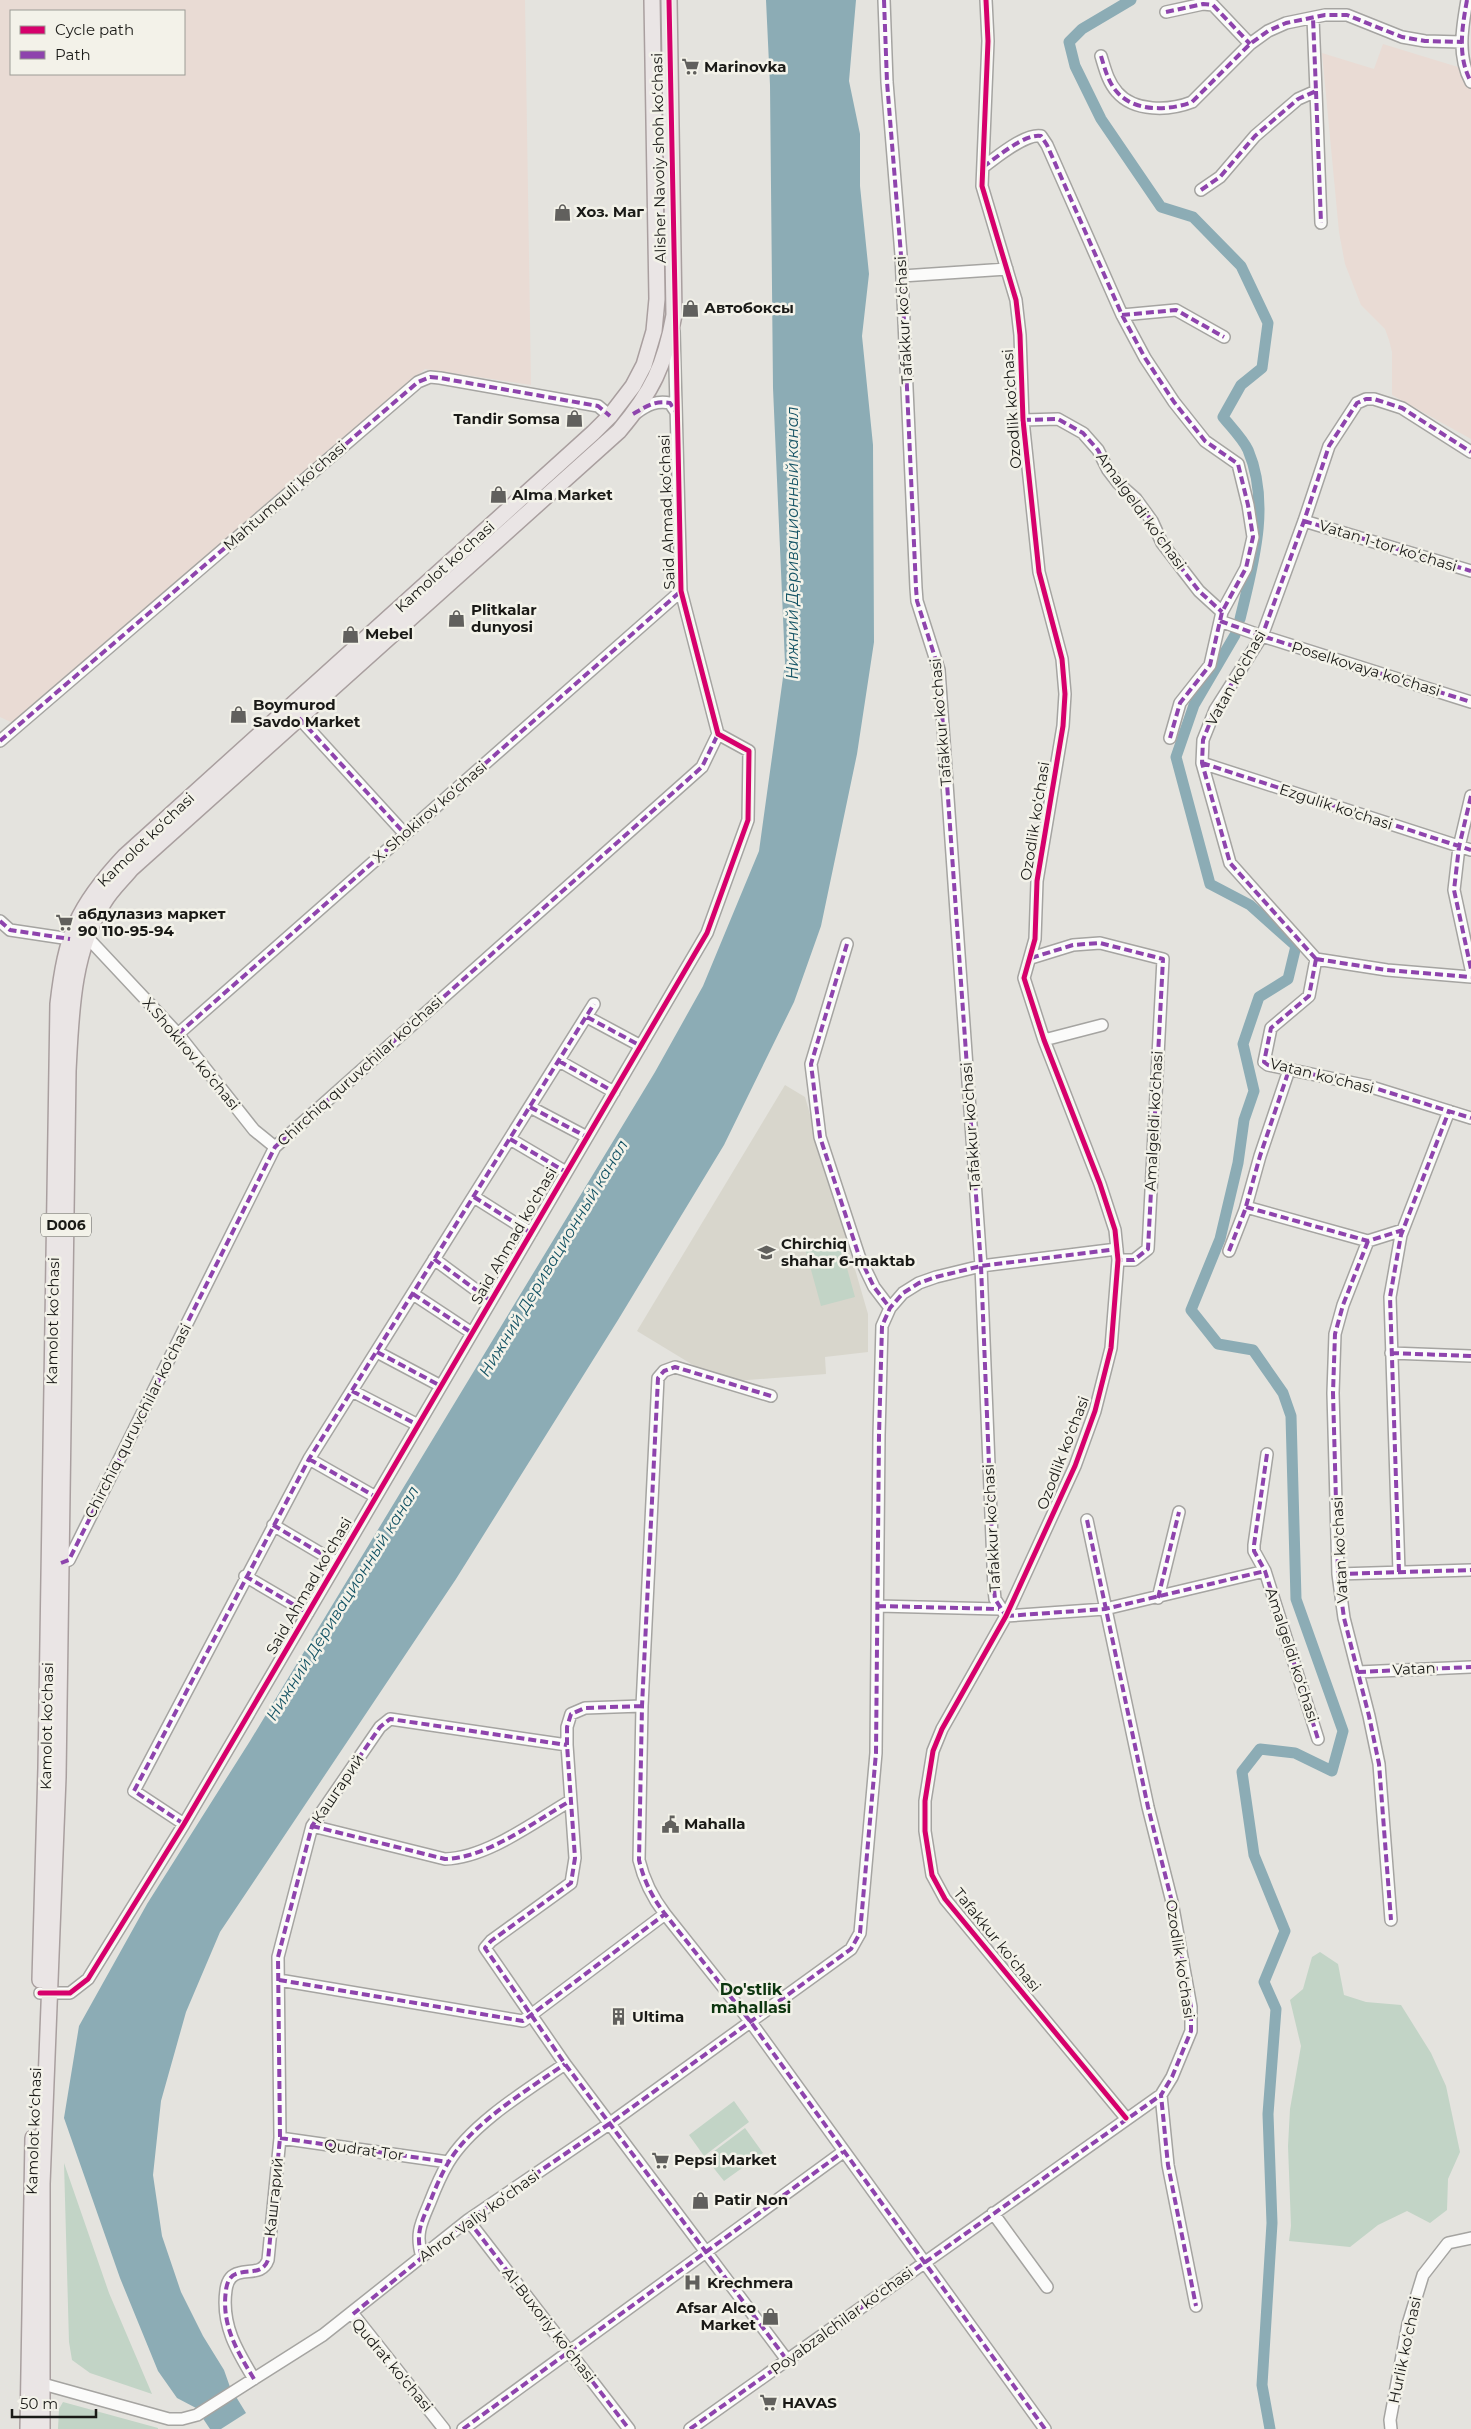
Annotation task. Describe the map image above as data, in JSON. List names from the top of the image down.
{
  "streets": {
    "main road": ["Alisher Navoiy shoh koʻchasi", "Kamolot ko‘chasi", "D006"],
    "street": [
      "Tafakkur ko‘chasi",
      "Ozodlik ko‘chasi",
      "Mahtumquli ko‘chasi",
      "Amalgeldi ko‘chasi",
      "Said Ahmad ko‘chasi",
      "Vatan 1-tor ko‘chasi",
      "Poselkovaya ko‘chasi",
      "Vatan ko'chasi",
      "Ezgulik ko'chasi",
      "X. Shokirov ko‘chasi",
      "X.Shokirov ko‘chasi",
      "Chirchiq quruvchilar ko'chasi",
      "Vatan",
      "Кашгарий",
      "Qudrat Tor",
      "Ahror Valiy koʻchasi",
      "Poyabzalchilar ko‘chasi",
      "Al-Buxoriy ko‘chasi",
      "Hurlik ko‘chasi",
      "Qudrat ko‘chasi"
    ]
  },
  "crossings": [
    ["Alisher Navoiy shoh koʻchasi", "Said Ahmad ko‘chasi"],
    ["Alisher Navoiy shoh koʻchasi", "Kamolot ko‘chasi"],
    ["Alisher Navoiy shoh koʻchasi", "D006"],
    ["Tafakkur ko‘chasi", "Ozodlik ko‘chasi"],
    ["Tafakkur ko‘chasi", "Poyabzalchilar ko‘chasi"],
    ["Ozodlik ko‘chasi", "Amalgeldi ko‘chasi"],
    ["Ozodlik ko‘chasi", "Poyabzalchilar ko‘chasi"],
    ["Mahtumquli ko‘chasi", "Kamolot ko‘chasi"],
    ["Amalgeldi ko‘chasi", "Poselkovaya ko‘chasi"],
    ["Said Ahmad ko‘chasi", "Kamolot ko‘chasi"],
    ["Said Ahmad ko‘chasi", "X. Shokirov ko‘chasi"],
    ["Said Ahmad ko‘chasi", "Chirchiq quruvchilar ko'chasi"],
    ["Said Ahmad ko‘chasi", "D006"],
    ["Vatan 1-tor ko‘chasi", "Vatan ko'chasi"],
    ["Kamolot ko‘chasi", "D006"],
    ["Kamolot ko‘chasi", "Qudrat ko‘chasi"],
    ["Poselkovaya ko‘chasi", "Vatan ko'chasi"],
    ["Vatan ko'chasi", "Ezgulik ko'chasi"],
    ["Vatan ko'chasi", "Vatan"],
    ["X. Shokirov ko‘chasi", "X.Shokirov ko‘chasi"],
    ["X.Shokirov ko‘chasi", "Chirchiq quruvchilar ko'chasi"],
    ["X.Shokirov ko‘chasi", "D006"],
    ["Chirchiq quruvchilar ko'chasi", "D006"],
    ["Кашгарий", "Qudrat Tor"],
    ["Кашгарий", "Qudrat ko‘chasi"],
    ["Ahror Valiy koʻchasi", "Al-Buxoriy ko‘chasi"],
    ["Ahror Valiy koʻchasi", "Qudrat ko‘chasi"]
  ],
  "districts": ["Do'stlik mahallasi"],
  "water": ["Нижний Деривационный канал"],
  "places": {
    "supermarket": [
      "Marinovka",
      "абдулазиз маркет 90 110-95-94",
      "Pepsi Market",
      "HAVAS"
    ],
    "shop": [
      "Хоз. Маг",
      "Автобоксы",
      "Tandir Somsa",
      "Alma Market",
      "Plitkalar dunyosi",
      "Mebel",
      "Boymurod Savdo Market",
      "Patir Non",
      "Afsar Alco Market"
    ],
    "school or university": ["Chirchiq shahar 6-maktab"],
    "public building": ["Mahalla"],
    "building": ["Ultima"],
    "hospital": ["Krechmera"]
  },
  "legend": ["Cycle path", "Path"],
  "scale_bar": "50 m"
}
